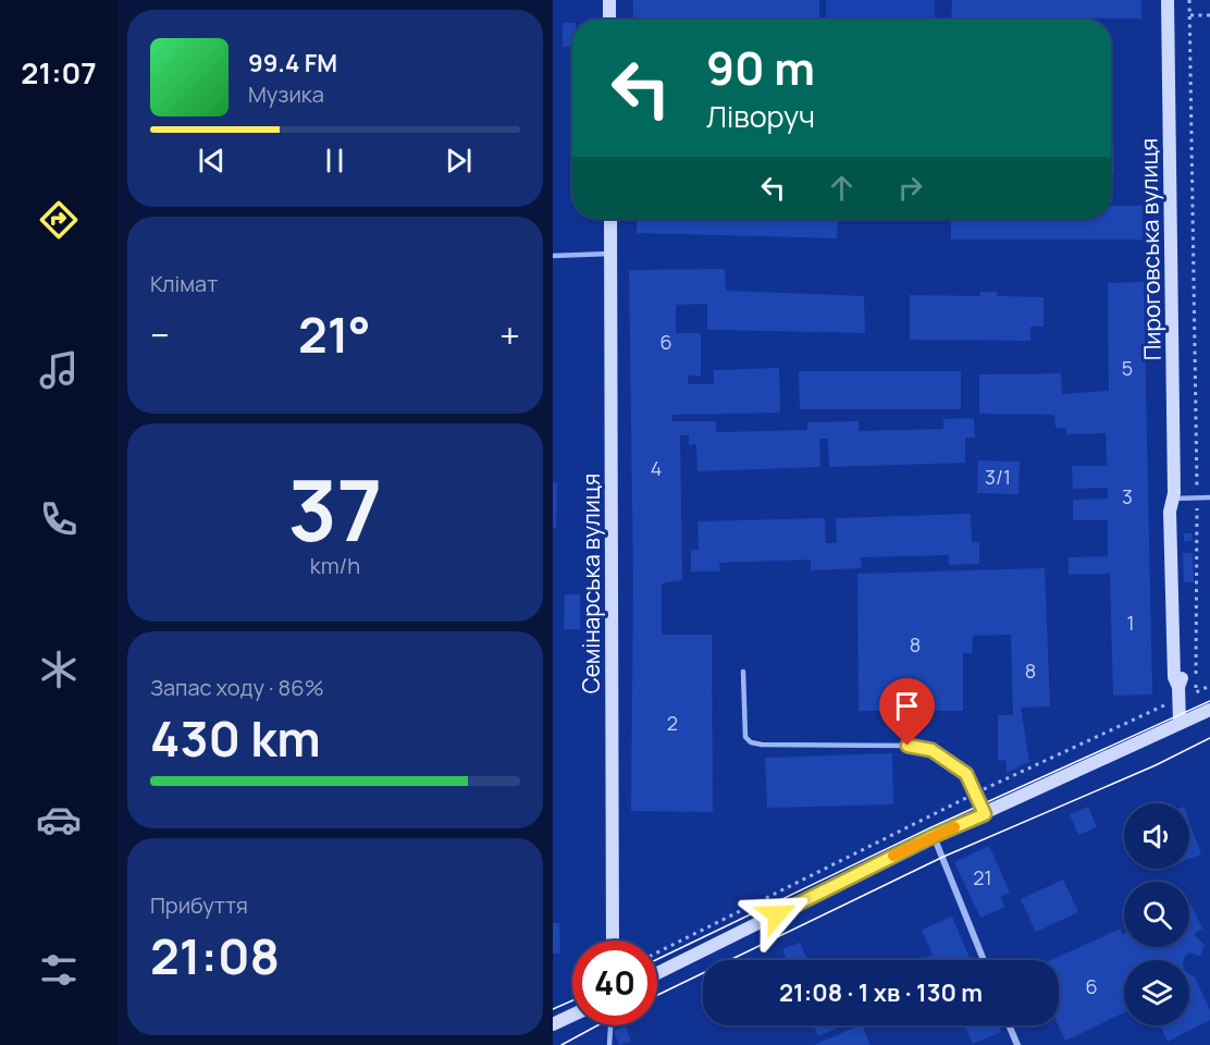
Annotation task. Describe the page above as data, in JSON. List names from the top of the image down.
{
  "streets": {
    "street": ["Пироговська вулиця", "Семінарська вулиця"]
  },
  "house_numbers": [
    "6",
    "5",
    "4",
    "3/1",
    "3",
    "1",
    "8",
    "8",
    "2",
    "21",
    "6"
  ],
  "page": {
    "tabs": "21:07",
    "turn": ["90 m", "Ліворуч"],
    "song": ["99.4 FM", "Музика"],
    "tile": [
      "Клімат",
      ["37", "km/h"],
      ["Запас ходу · 86%", "430 km"],
      ["Прибуття", "21:08"]
    ],
    "heat": ["−", "21°", "+"],
    "limit": "40",
    "trip": "21:08 · 1 хв · 130 m"
  }
}
